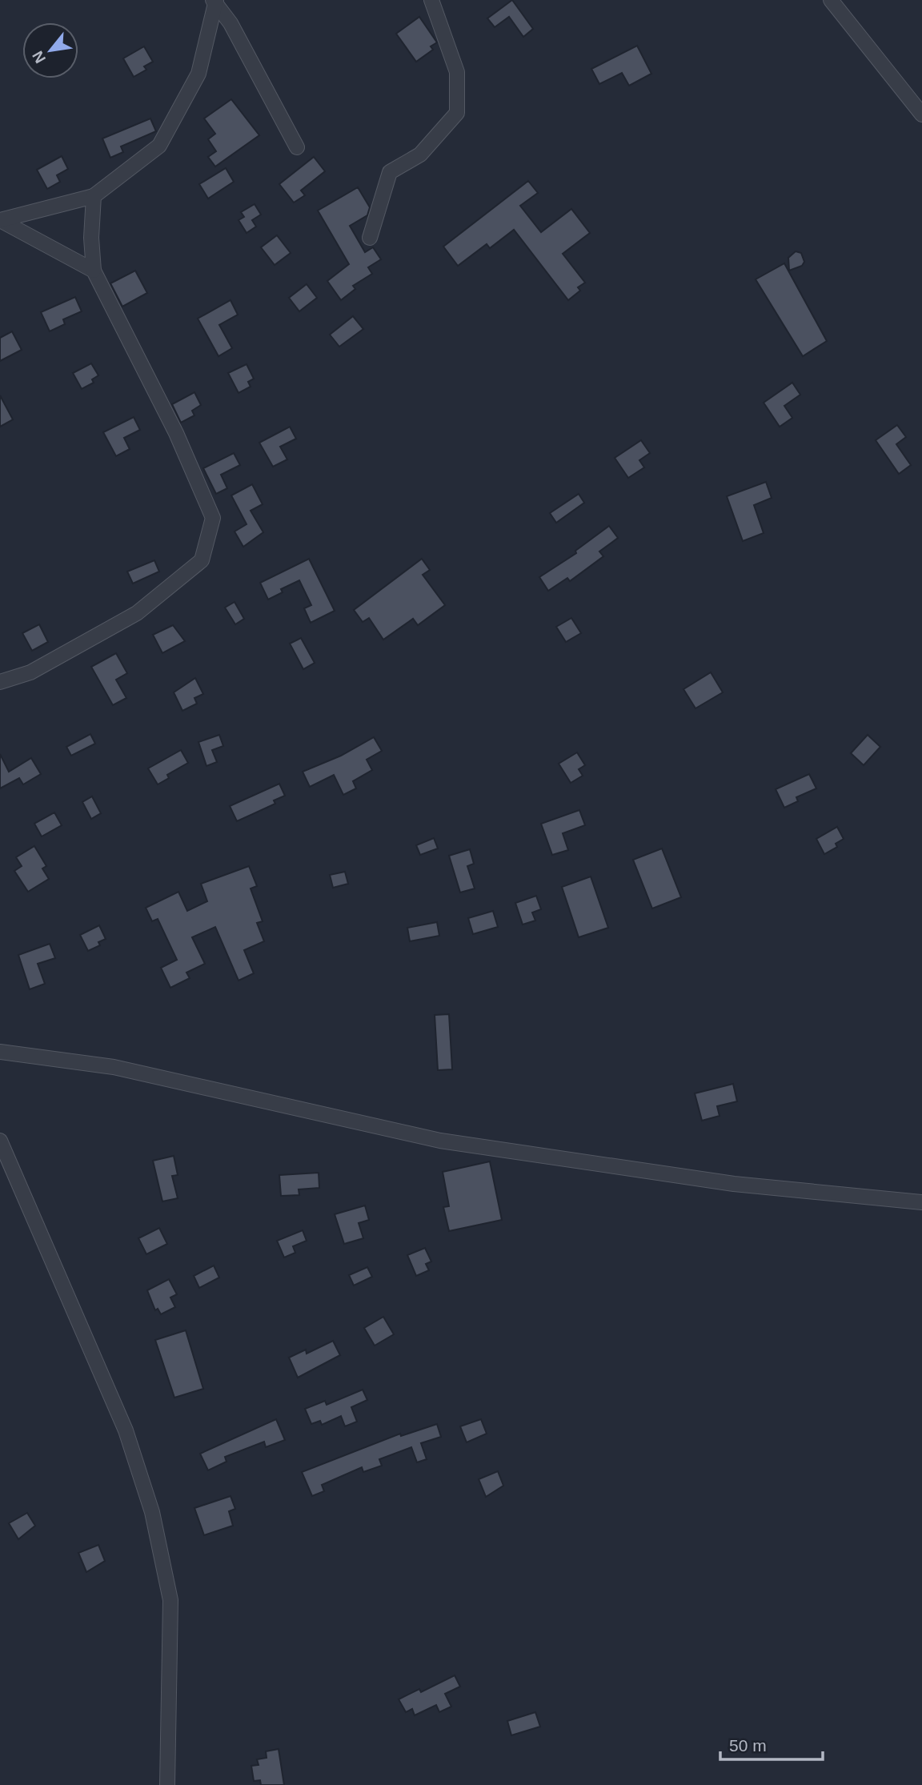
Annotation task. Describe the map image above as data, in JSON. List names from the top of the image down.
{
  "scale_bar": "50 m",
  "north": "bottom left"
}
